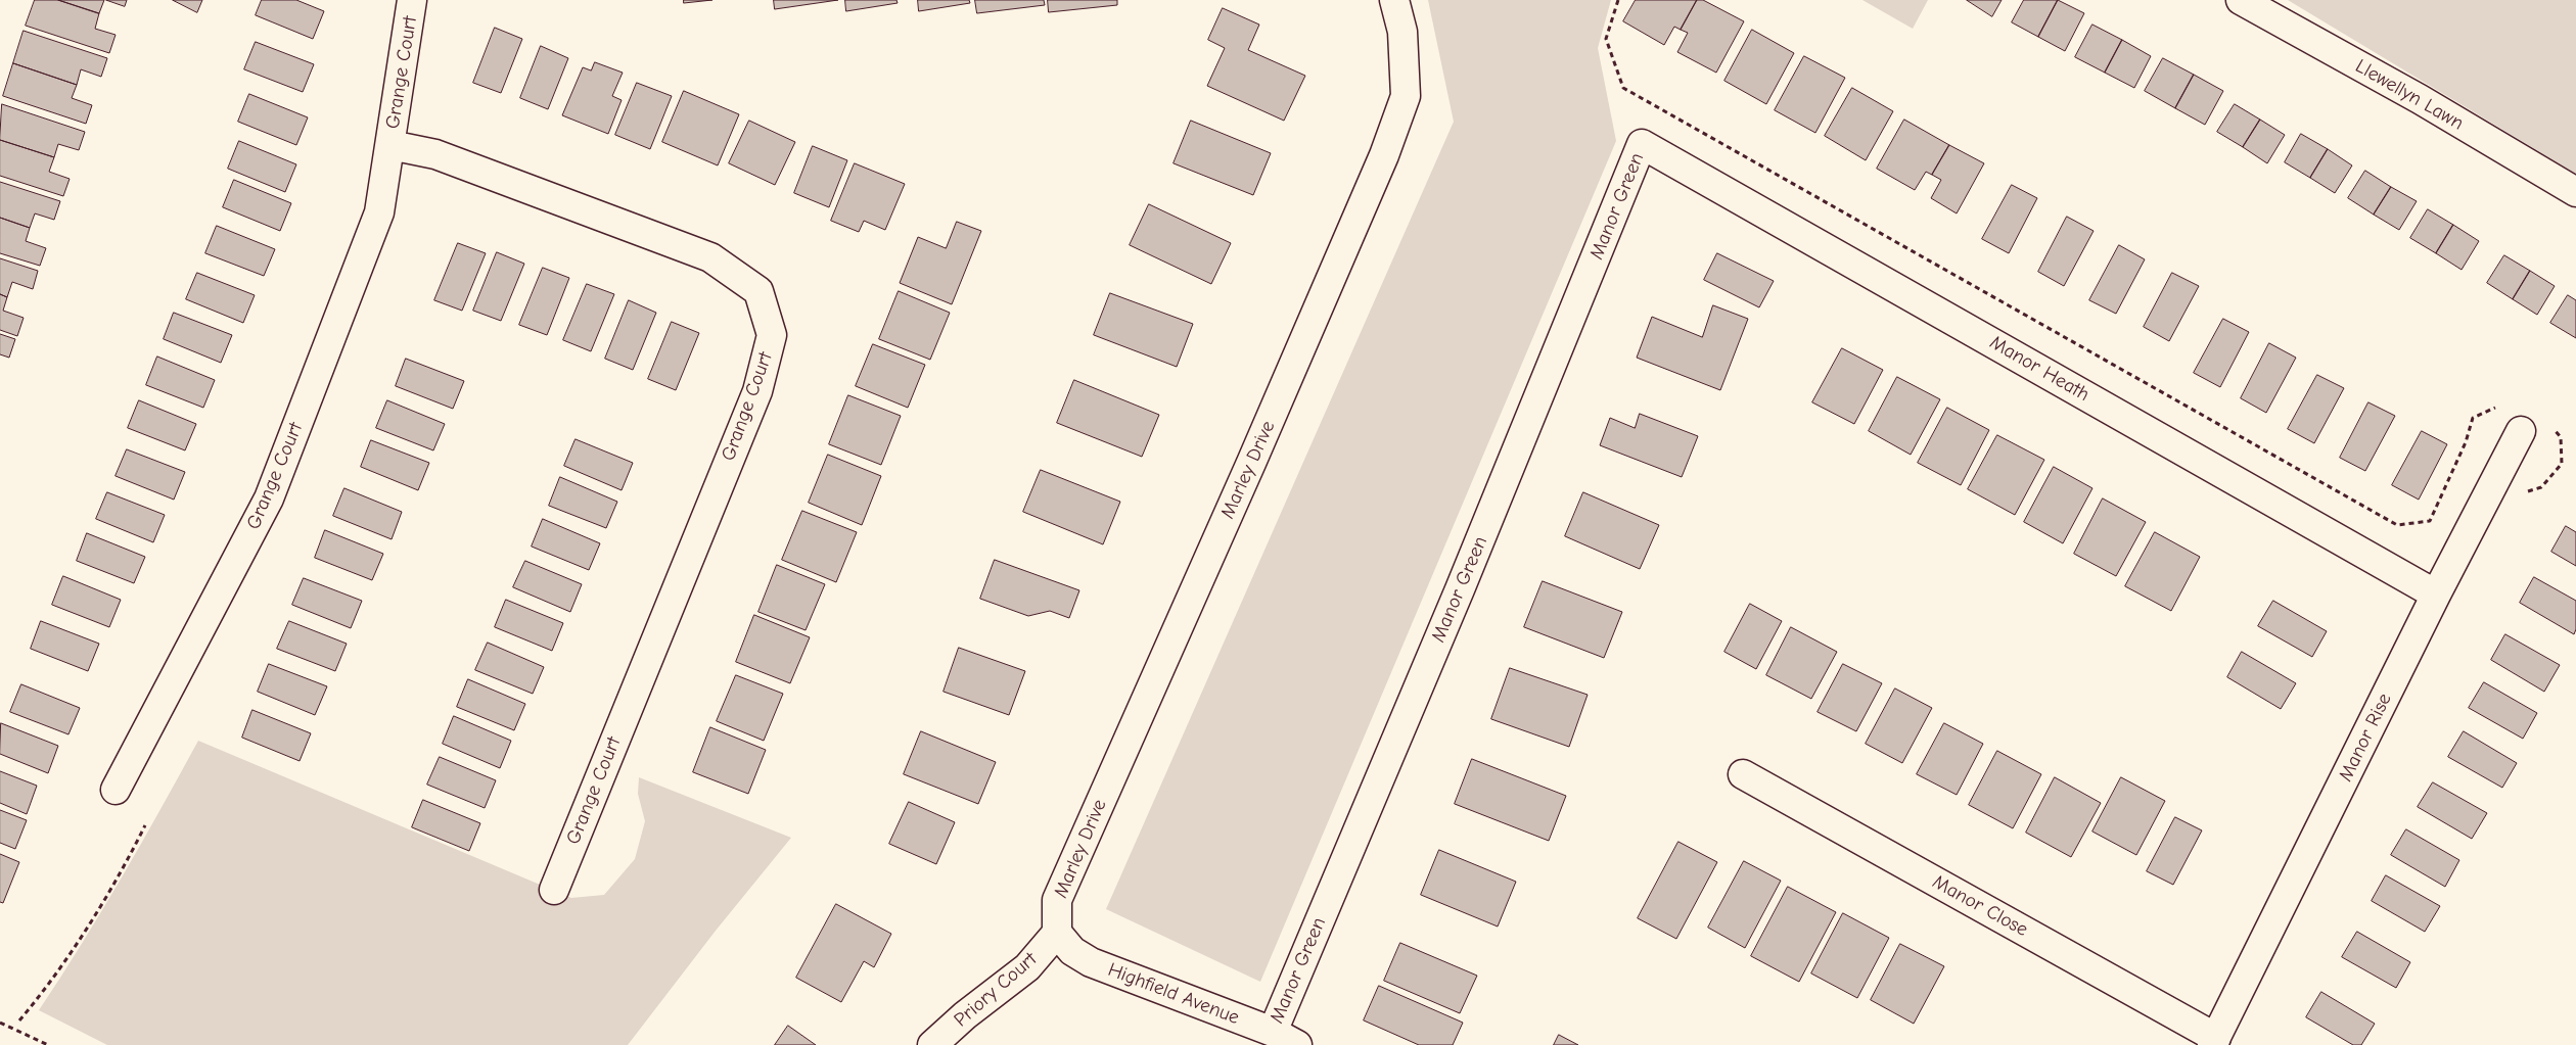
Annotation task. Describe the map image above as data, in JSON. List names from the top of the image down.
{
  "streets": {
    "street": [
      "Grange Court",
      "Llewellyn Lawn",
      "Manor Green",
      "Manor Heath",
      "Marley Drive",
      "Manor Rise",
      "Manor Close",
      "Priory Court",
      "Highfield Avenue"
    ]
  },
  "crossings": [
    ["Manor Green", "Manor Heath"],
    ["Manor Green", "Highfield Avenue"],
    ["Manor Heath", "Manor Rise"],
    ["Marley Drive", "Priory Court"],
    ["Marley Drive", "Highfield Avenue"],
    ["Manor Rise", "Manor Close"],
    ["Priory Court", "Highfield Avenue"]
  ]
}
